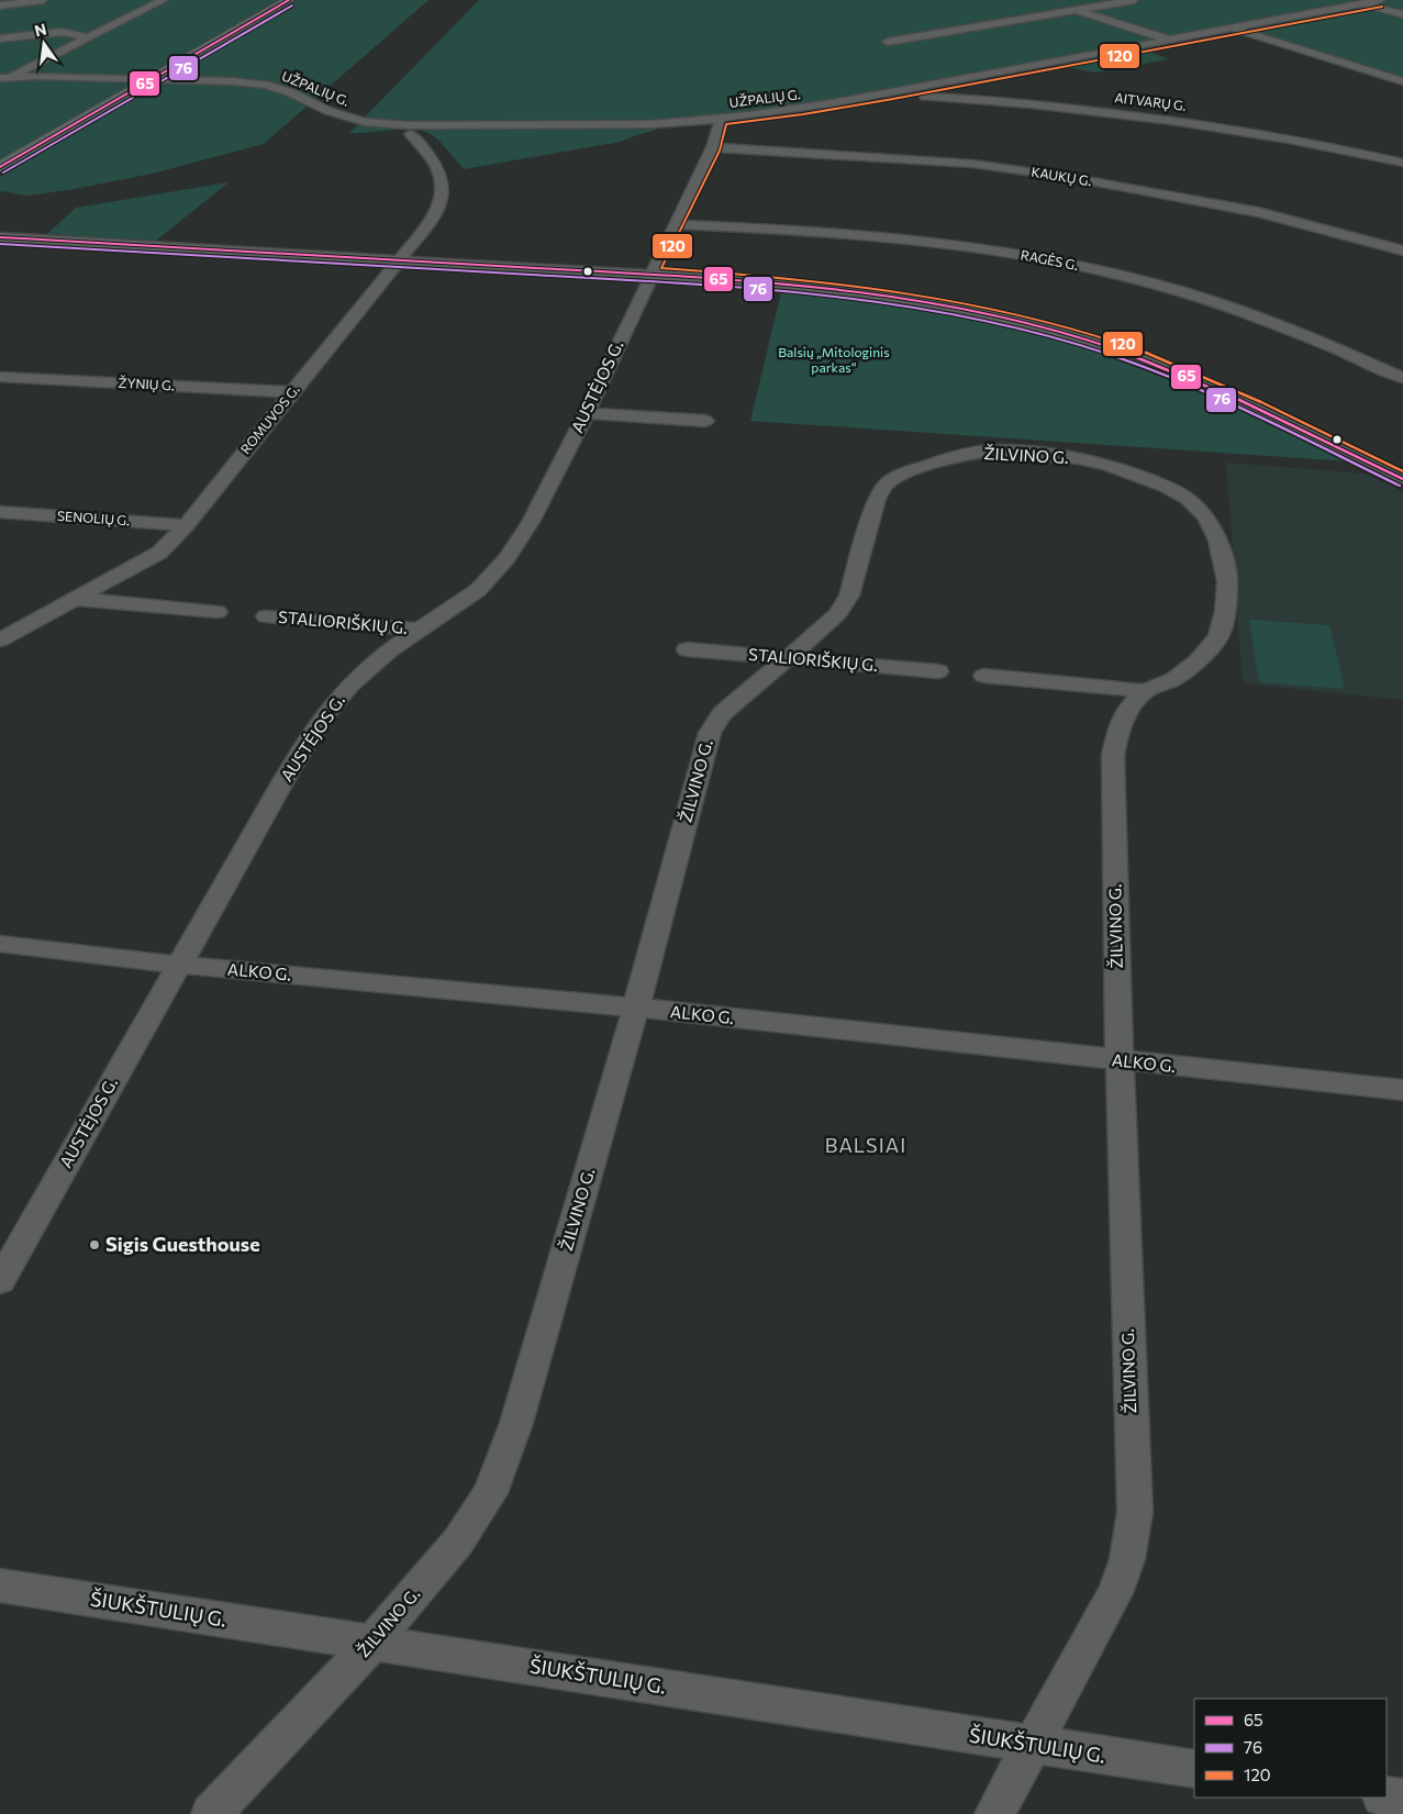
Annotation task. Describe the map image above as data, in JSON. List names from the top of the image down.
{
  "streets": {
    "street": [
      "UŽPALIŲ G.",
      "AITVARŲ G.",
      "KAUKŲ G.",
      "RAGĖS G.",
      "ŽYNIŲ G.",
      "AUSTĖJOS G.",
      "ROMUVOS G.",
      "ŽILVINO G.",
      "SENOLIŲ G.",
      "STALIORIŠKIŲ G.",
      "ALKO G.",
      "ŠIUKŠTULIŲ G."
    ]
  },
  "crossings": [
    ["UŽPALIŲ G.", "AITVARŲ G."],
    ["UŽPALIŲ G.", "AUSTĖJOS G."],
    ["KAUKŲ G.", "AUSTĖJOS G."],
    ["RAGĖS G.", "AUSTĖJOS G."],
    ["ŽYNIŲ G.", "ROMUVOS G."],
    ["AUSTĖJOS G.", "STALIORIŠKIŲ G."],
    ["AUSTĖJOS G.", "ALKO G."],
    ["ROMUVOS G.", "SENOLIŲ G."],
    ["ŽILVINO G.", "STALIORIŠKIŲ G."],
    ["ŽILVINO G.", "ALKO G."],
    ["ŽILVINO G.", "ŠIUKŠTULIŲ G."]
  ],
  "districts": ["BALSIAI"],
  "parks": ["Balsių „Mitologinis parkas“"],
  "places": ["Sigis Guesthouse"],
  "lines": ["transit line 65", "transit line 76", "transit line 120"],
  "legend": ["65", "76", "120"],
  "north": "top"
}
